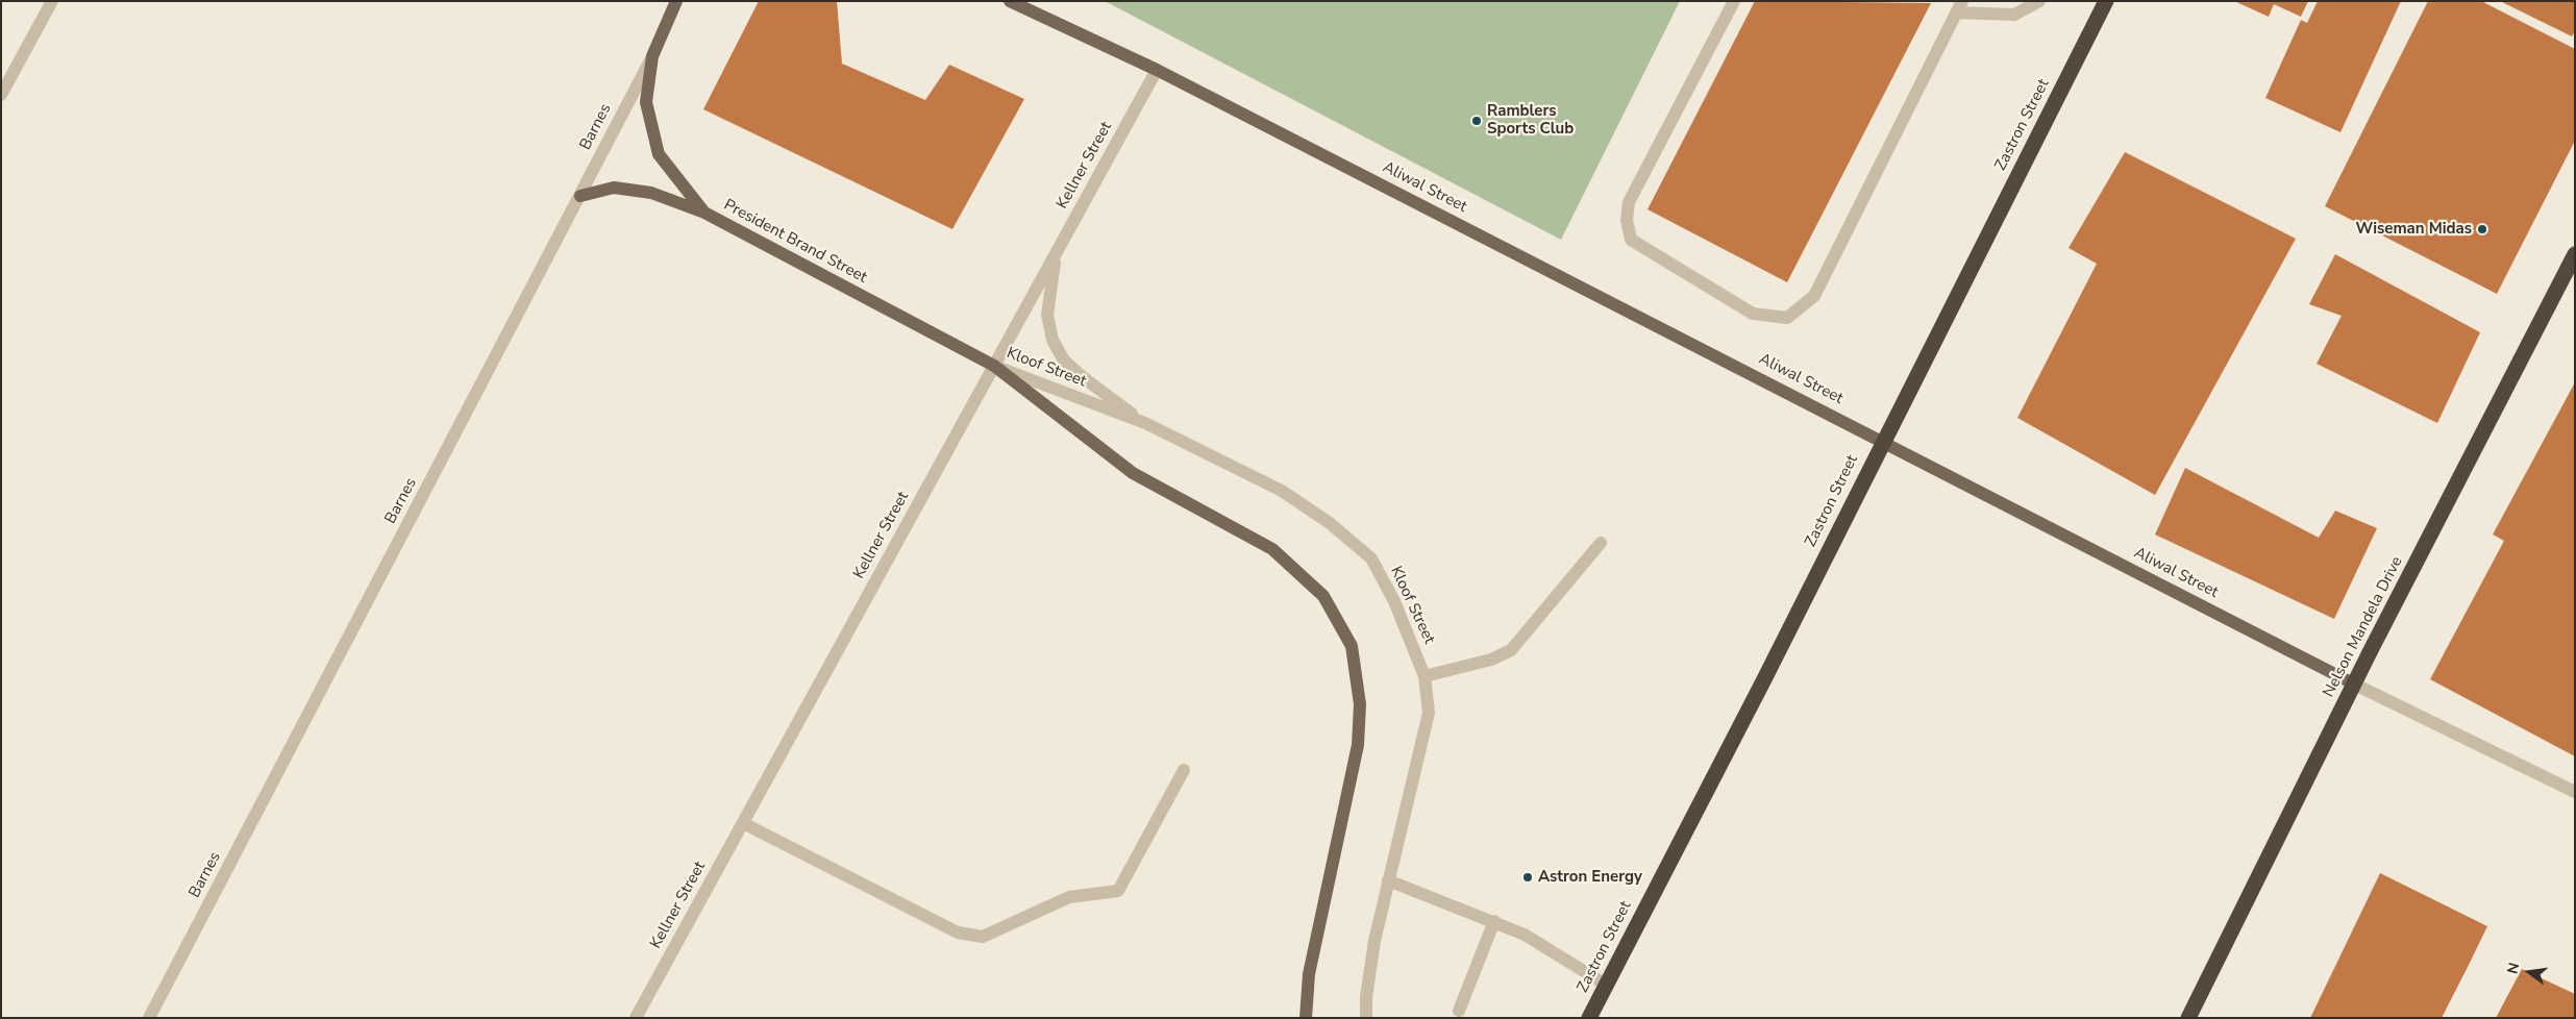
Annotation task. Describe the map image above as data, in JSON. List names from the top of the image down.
{
  "streets": {
    "highway": ["Zastron Street", "Nelson Mandela Drive"],
    "main road": ["Aliwal Street", "President Brand Street", "Kloof Street"],
    "street": ["Barnes", "Kellner Street"]
  },
  "crossings": [
    ["Zastron Street", "Aliwal Street"],
    ["Barnes", "President Brand Street"],
    ["Kellner Street", "Aliwal Street"],
    ["Kellner Street", "President Brand Street"],
    ["Kellner Street", "Kloof Street"],
    ["Aliwal Street", "Nelson Mandela Drive"],
    ["President Brand Street", "Kloof Street"]
  ],
  "places": ["Ramblers Sports Club", "Wiseman Midas", "Astron Energy"],
  "north": "left"
}
